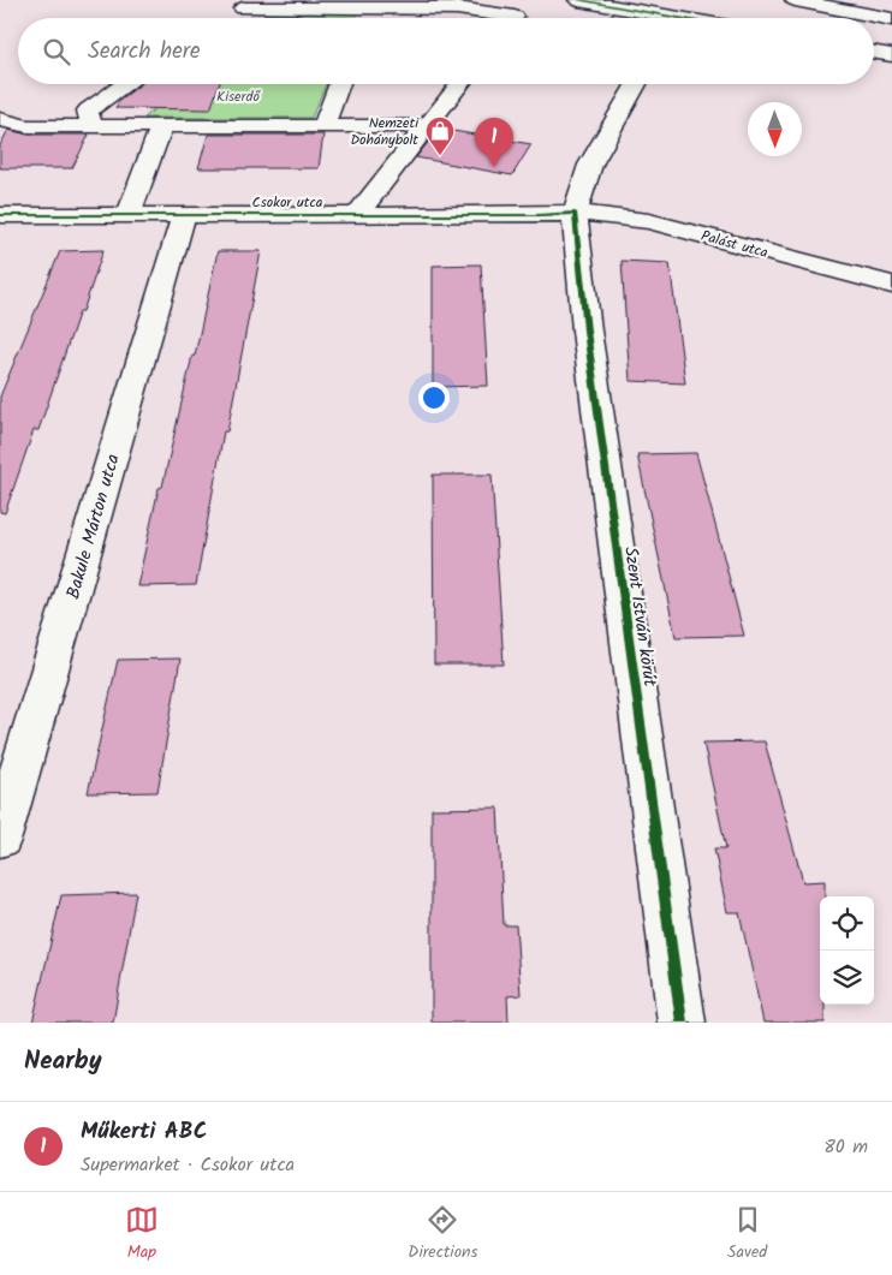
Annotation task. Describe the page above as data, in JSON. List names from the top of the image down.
{
  "streets": {
    "street": [
      "Csokor utca",
      "Palást utca",
      "Bakule Márton utca",
      "Szent István körút"
    ]
  },
  "crossings": [
    ["Csokor utca", "Palást utca"],
    ["Csokor utca", "Bakule Márton utca"],
    ["Csokor utca", "Szent István körút"],
    ["Palást utca", "Szent István körút"]
  ],
  "parks": ["Kiserdő"],
  "places": {
    "shop": ["Nemzeti Dohánybolt"]
  },
  "north": "bottom",
  "page": {
    "search": "Search here",
    "pins": "1",
    "heading": "Nearby",
    "list": [
      {
        "mark": "1",
        "name": "Műkerti ABC",
        "note": "Supermarket · Csokor utca",
        "value": "80 m"
      }
    ],
    "nav": ["Map", "Directions", "Saved"]
  }
}
